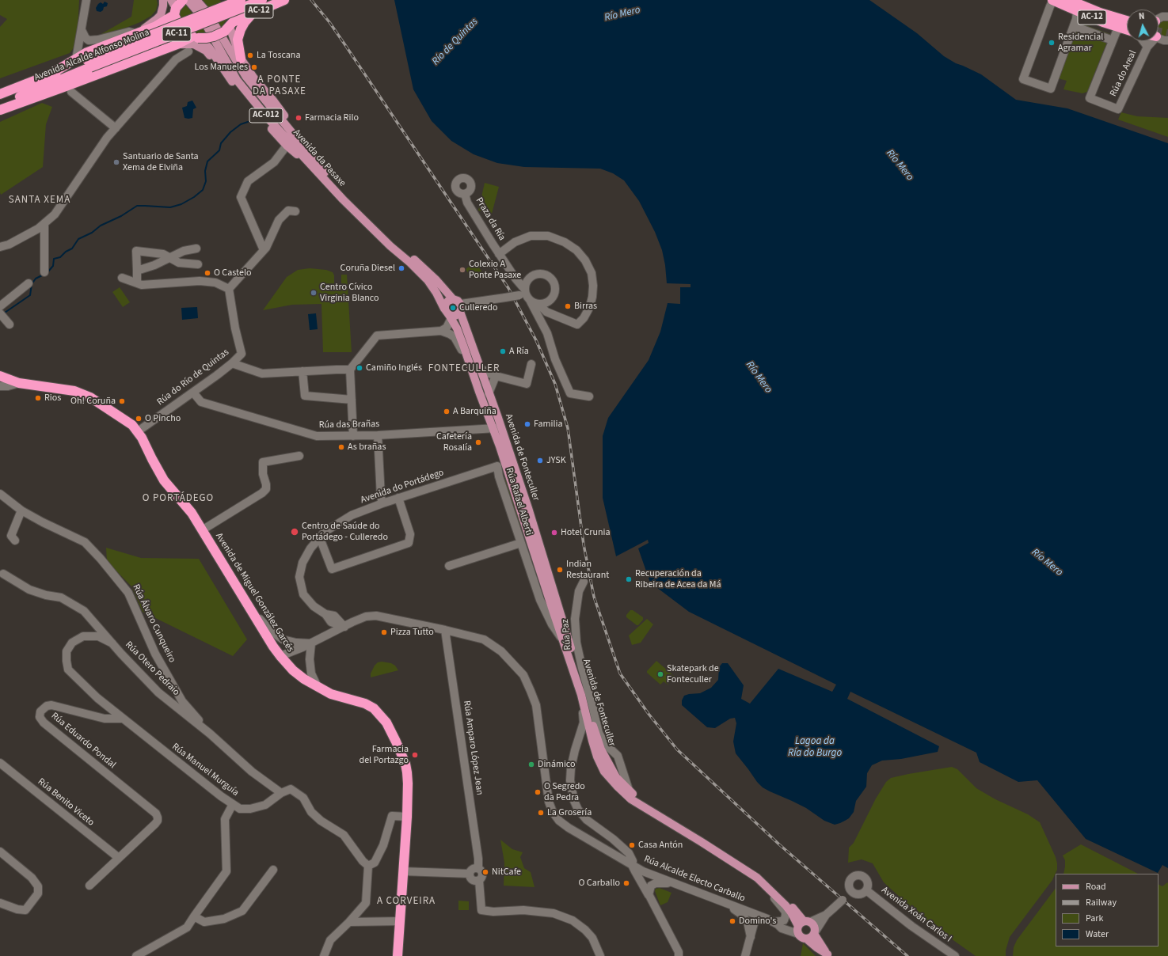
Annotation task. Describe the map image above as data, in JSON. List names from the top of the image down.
{
  "streets": {
    "highway": [
      "AC-12",
      "AC-11",
      "Avenida Alcalde Alfonso Molina",
      "Avenida de Miguel González Garcés"
    ],
    "main road": ["AC-012", "Avenida da Pasaxe", "Avenida de Fonteculler"],
    "street": [
      "Rúa do Areal",
      "Praza da Ría",
      "Rúa do Río de Quintas",
      "Rúa das Brañas",
      "Avenida do Portádego",
      "Rúa Rafael Alberti",
      "Rúa Álvaro Cunqueiro",
      "Rúa Paz",
      "Rúa Otero Pedraio",
      "Rúa Eduardo Pondal",
      "Rúa Amparo López Jean",
      "Rúa Manuel Murguía",
      "Rúa Benito Viceto",
      "Rúa Alcalde Electo Carballo",
      "Avenida Xoán Carlos I"
    ]
  },
  "crossings": [
    ["AC-12", "AC-11"],
    ["Avenida da Pasaxe", "Avenida de Fonteculler"],
    ["Rúa do Río de Quintas", "Rúa das Brañas"],
    ["Rúa do Río de Quintas", "Avenida de Miguel González Garcés"],
    ["Rúa das Brañas", "Avenida de Fonteculler"],
    ["Avenida de Fonteculler", "Avenida do Portádego"],
    ["Avenida de Fonteculler", "Rúa Rafael Alberti"],
    ["Avenida de Fonteculler", "Rúa Paz"],
    ["Avenida de Fonteculler", "Rúa Alcalde Electo Carballo"],
    ["Avenida do Portádego", "Rúa Rafael Alberti"],
    ["Avenida do Portádego", "Rúa Alcalde Electo Carballo"],
    ["Avenida de Miguel González Garcés", "Rúa Alcalde Electo Carballo"],
    ["Rúa Álvaro Cunqueiro", "Rúa Otero Pedraio"],
    ["Rúa Otero Pedraio", "Rúa Manuel Murguía"],
    ["Rúa Eduardo Pondal", "Rúa Manuel Murguía"],
    ["Rúa Eduardo Pondal", "Rúa Benito Viceto"],
    ["Rúa Amparo López Jean", "Rúa Alcalde Electo Carballo"]
  ],
  "districts": [
    "A PONTE DA PASAXE",
    "SANTA XEMA",
    "FONTECULLER",
    "O PORTÁDEGO",
    "A CORVEIRA"
  ],
  "water": ["Río Mero", "Río de Quintas", "Lagoa da Ría do Burgo"],
  "places": [
    "Residencial Agramar",
    "La Toscana",
    "Los Manueles",
    "Farmacia Rilo",
    "Santuario de Santa Xema de Elviña",
    "Coruña Diesel",
    "Colexio A Ponte Pasaxe",
    "O Castelo",
    "Centro Cívico Virginia Blanco",
    "Birras",
    "Culleredo",
    "A Ría",
    "Camiño Inglés",
    "Rios",
    "Oh! Coruña",
    "A Barquiña",
    "O Pincho",
    "Familia",
    "Cafetería Rosalía",
    "As brañas",
    "JYSK",
    "Centro de Saúde do Portádego - Culleredo",
    "Hotel Crunia",
    "Indian Restaurant",
    "Recuperación da Ribeira de Acea da Má",
    "Pizza Tutto",
    "Skatepark de Fonteculler",
    "Farmacia del Portazgo",
    "Dinámico",
    "O Segredo da Pedra",
    "La Grosería",
    "Casa Antón",
    "NitCafe",
    "O Carballo",
    "Domino's"
  ],
  "legend": [
    "Road",
    "Railway",
    "Park",
    "Water"
  ],
  "north": "top"
}
